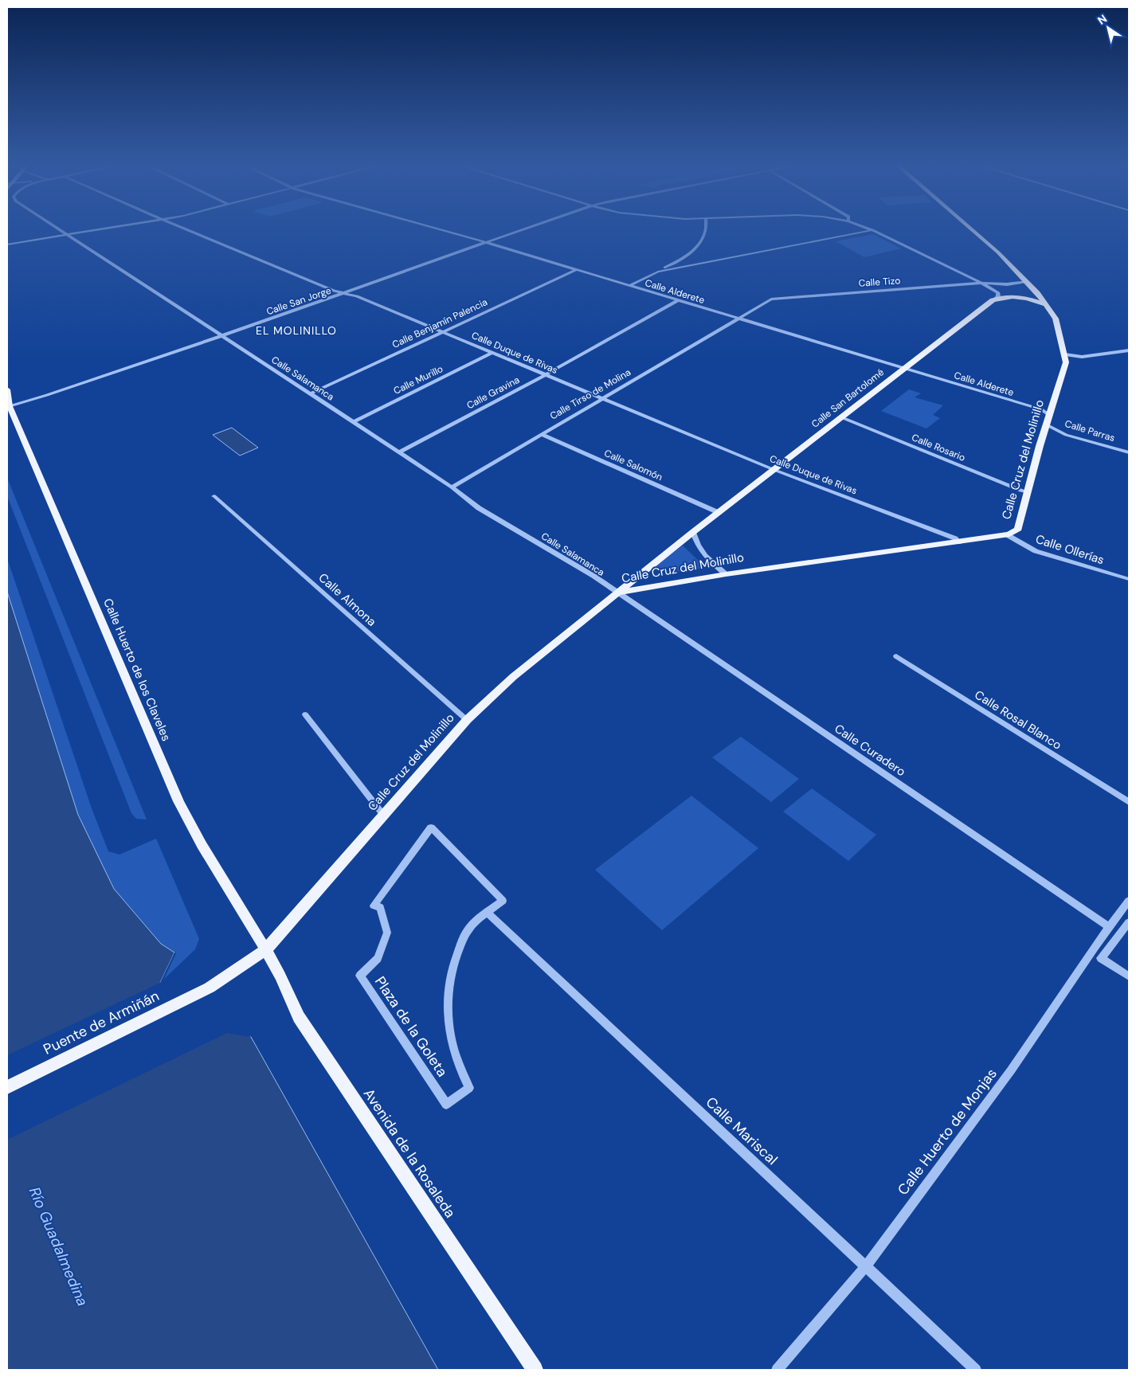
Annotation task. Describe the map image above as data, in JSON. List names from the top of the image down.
{
  "streets": {
    "main road": [
      "Calle San Bartolomé",
      "Calle Cruz del Molinillo",
      "Calle Huerto de los Claveles",
      "Puente de Armiñán",
      "Avenida de la Rosaleda"
    ],
    "street": [
      "Calle Tizo",
      "Calle Alderete",
      "Calle San Jorge",
      "Calle Benjamín Palencia",
      "Calle Duque de Rivas",
      "Calle Salamanca",
      "Calle Murillo",
      "Calle Gravina",
      "Calle Tirso de Molina",
      "Calle Parras",
      "Calle Rosario",
      "Calle Salomón",
      "Calle Ollerías",
      "Calle Almona",
      "Calle Rosal Blanco",
      "Calle Curadero",
      "Plaza de la Goleta",
      "Calle Mariscal",
      "Calle Huerto de Monjas"
    ]
  },
  "crossings": [
    ["Calle Tizo", "Calle Alderete"],
    ["Calle Tizo", "Calle Tirso de Molina"],
    ["Calle Alderete", "Calle San Jorge"],
    ["Calle Alderete", "Calle Benjamín Palencia"],
    ["Calle Alderete", "Calle Gravina"],
    ["Calle Alderete", "Calle Tirso de Molina"],
    ["Calle Alderete", "Calle San Bartolomé"],
    ["Calle Alderete", "Calle Cruz del Molinillo"],
    ["Calle San Jorge", "Calle Duque de Rivas"],
    ["Calle San Jorge", "Calle Salamanca"],
    ["Calle San Jorge", "Calle Huerto de los Claveles"],
    ["Calle Benjamín Palencia", "Calle Duque de Rivas"],
    ["Calle Benjamín Palencia", "Calle Salamanca"],
    ["Calle Duque de Rivas", "Calle Murillo"],
    ["Calle Duque de Rivas", "Calle Gravina"],
    ["Calle Duque de Rivas", "Calle Tirso de Molina"],
    ["Calle Duque de Rivas", "Calle San Bartolomé"],
    ["Calle Duque de Rivas", "Calle Cruz del Molinillo"],
    ["Calle Salamanca", "Calle Murillo"],
    ["Calle Salamanca", "Calle Gravina"],
    ["Calle Salamanca", "Calle Tirso de Molina"],
    ["Calle Salamanca", "Calle San Bartolomé"],
    ["Calle Salamanca", "Calle Cruz del Molinillo"],
    ["Calle Salamanca", "Calle Curadero"],
    ["Calle Tirso de Molina", "Calle Salomón"],
    ["Calle San Bartolomé", "Calle Rosario"],
    ["Calle San Bartolomé", "Calle Cruz del Molinillo"],
    ["Calle San Bartolomé", "Calle Salomón"],
    ["Calle San Bartolomé", "Calle Curadero"],
    ["Calle Parras", "Calle Cruz del Molinillo"],
    ["Calle Rosario", "Calle Cruz del Molinillo"],
    ["Calle Cruz del Molinillo", "Calle Ollerías"],
    ["Calle Cruz del Molinillo", "Calle Almona"],
    ["Calle Cruz del Molinillo", "Calle Huerto de los Claveles"],
    ["Calle Cruz del Molinillo", "Calle Curadero"],
    ["Calle Cruz del Molinillo", "Puente de Armiñán"],
    ["Calle Cruz del Molinillo", "Avenida de la Rosaleda"],
    ["Calle Huerto de los Claveles", "Avenida de la Rosaleda"],
    ["Calle Curadero", "Calle Huerto de Monjas"],
    ["Plaza de la Goleta", "Calle Mariscal"],
    ["Calle Mariscal", "Calle Huerto de Monjas"]
  ],
  "districts": ["EL MOLINILLO"],
  "water": ["Río Guadalmedina"],
  "north": "top left"
}
